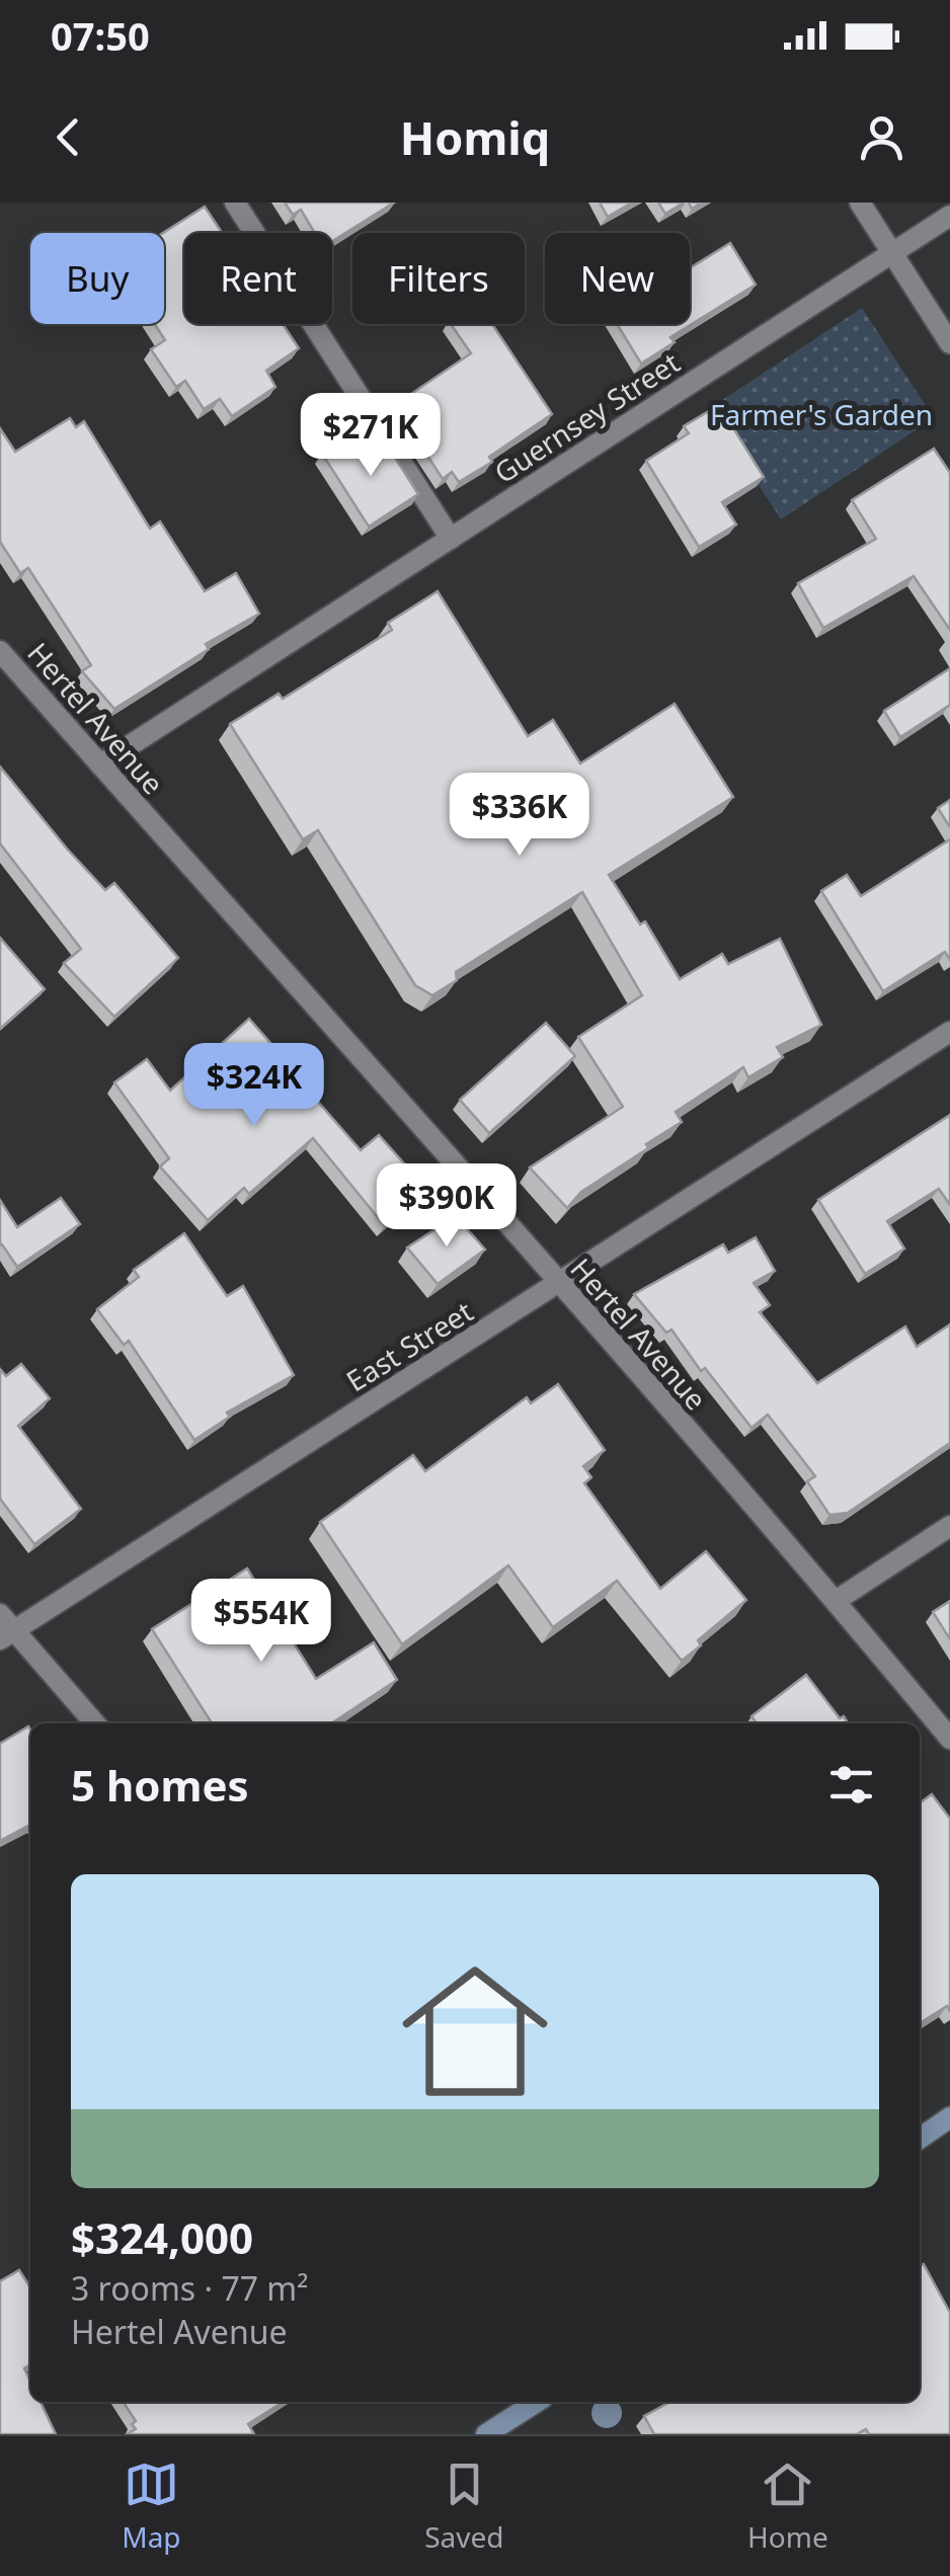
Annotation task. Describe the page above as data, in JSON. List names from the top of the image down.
{
  "streets": {
    "street": ["Guernsey Street", "Hertel Avenue", "East Street"]
  },
  "crossings": [
    ["Guernsey Street", "Hertel Avenue"],
    ["Hertel Avenue", "East Street"]
  ],
  "parks": ["Farmer's Garden"],
  "page": {
    "status": "07:50",
    "header": "Homiq",
    "chip": [
      "Buy",
      "Rent",
      "Filters",
      "New"
    ],
    "price": [
      "$271K",
      "$336K",
      "$324K",
      "$390K",
      "$554K"
    ],
    "heading": "5 homes",
    "list": [
      {
        "name": "$324,000",
        "note": "3 rooms · 77 m² · Hertel Avenue"
      }
    ],
    "tabs": ["Map", "Saved", "Home"]
  }
}
